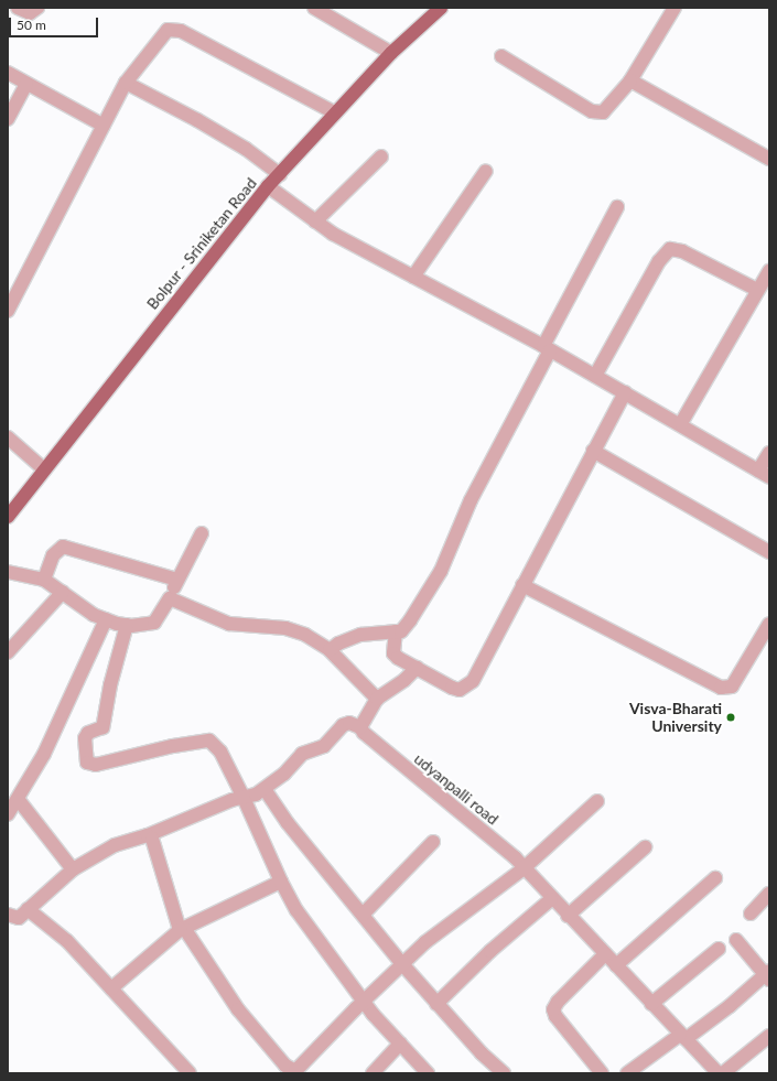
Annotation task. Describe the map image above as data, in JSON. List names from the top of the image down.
{
  "streets": {
    "main road": ["Bolpur - Sriniketan Road"],
    "street": ["udyanpalli road"]
  },
  "places": ["Visva-Bharati University"],
  "scale_bar": "50 m"
}
